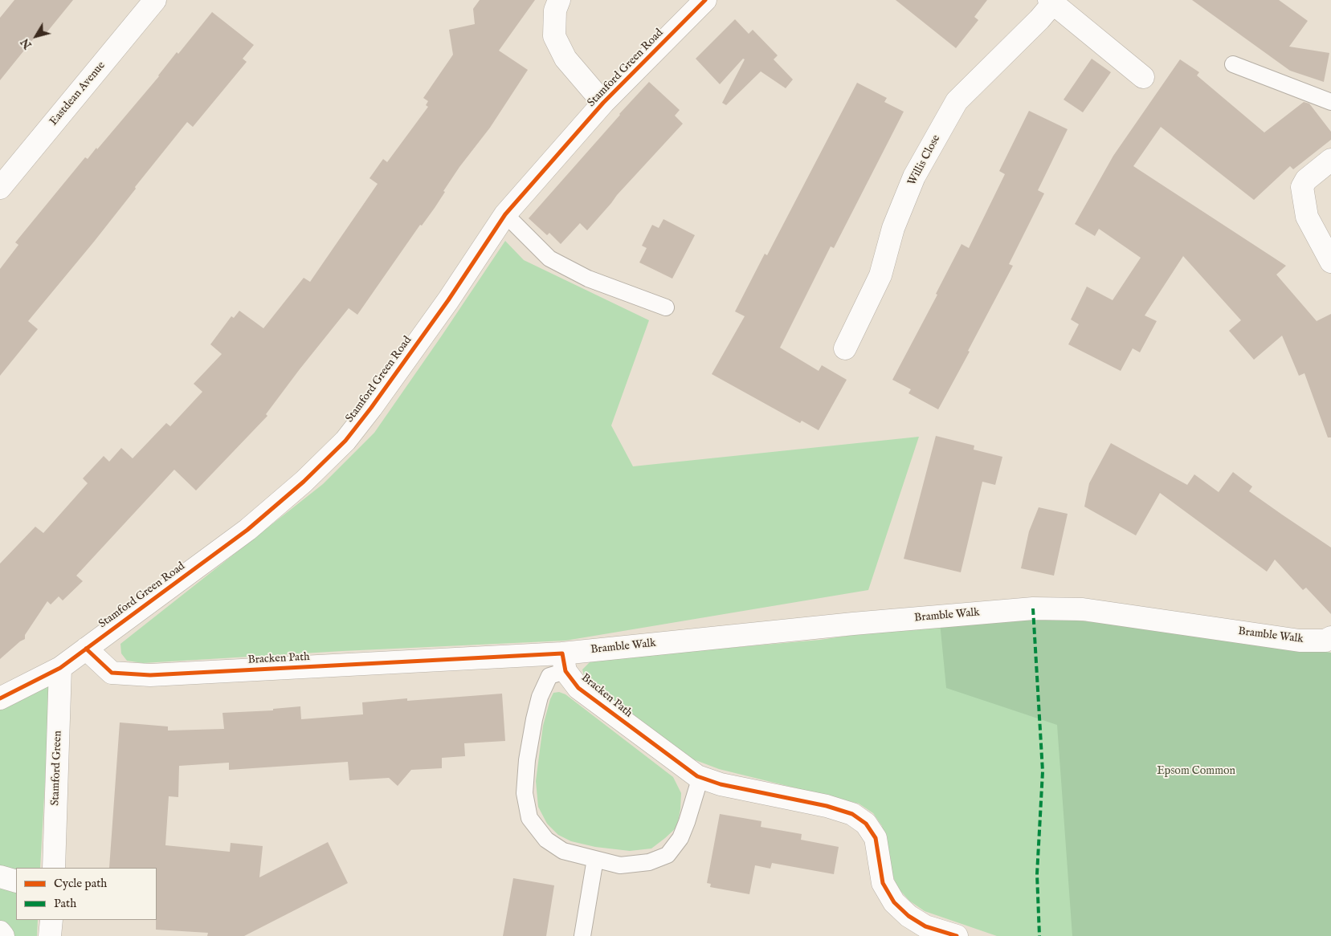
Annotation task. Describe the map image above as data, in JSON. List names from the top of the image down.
{
  "streets": {
    "street": [
      "Stamford Green Road",
      "Eastdean Avenue",
      "Willis Close",
      "Bramble Walk",
      "Bracken Path",
      "Stamford Green"
    ]
  },
  "crossings": [
    ["Stamford Green Road", "Bracken Path"],
    ["Stamford Green Road", "Stamford Green"],
    ["Bramble Walk", "Bracken Path"]
  ],
  "parks": ["Epsom Common"],
  "legend": ["Cycle path", "Path"],
  "north": "bottom left"
}
